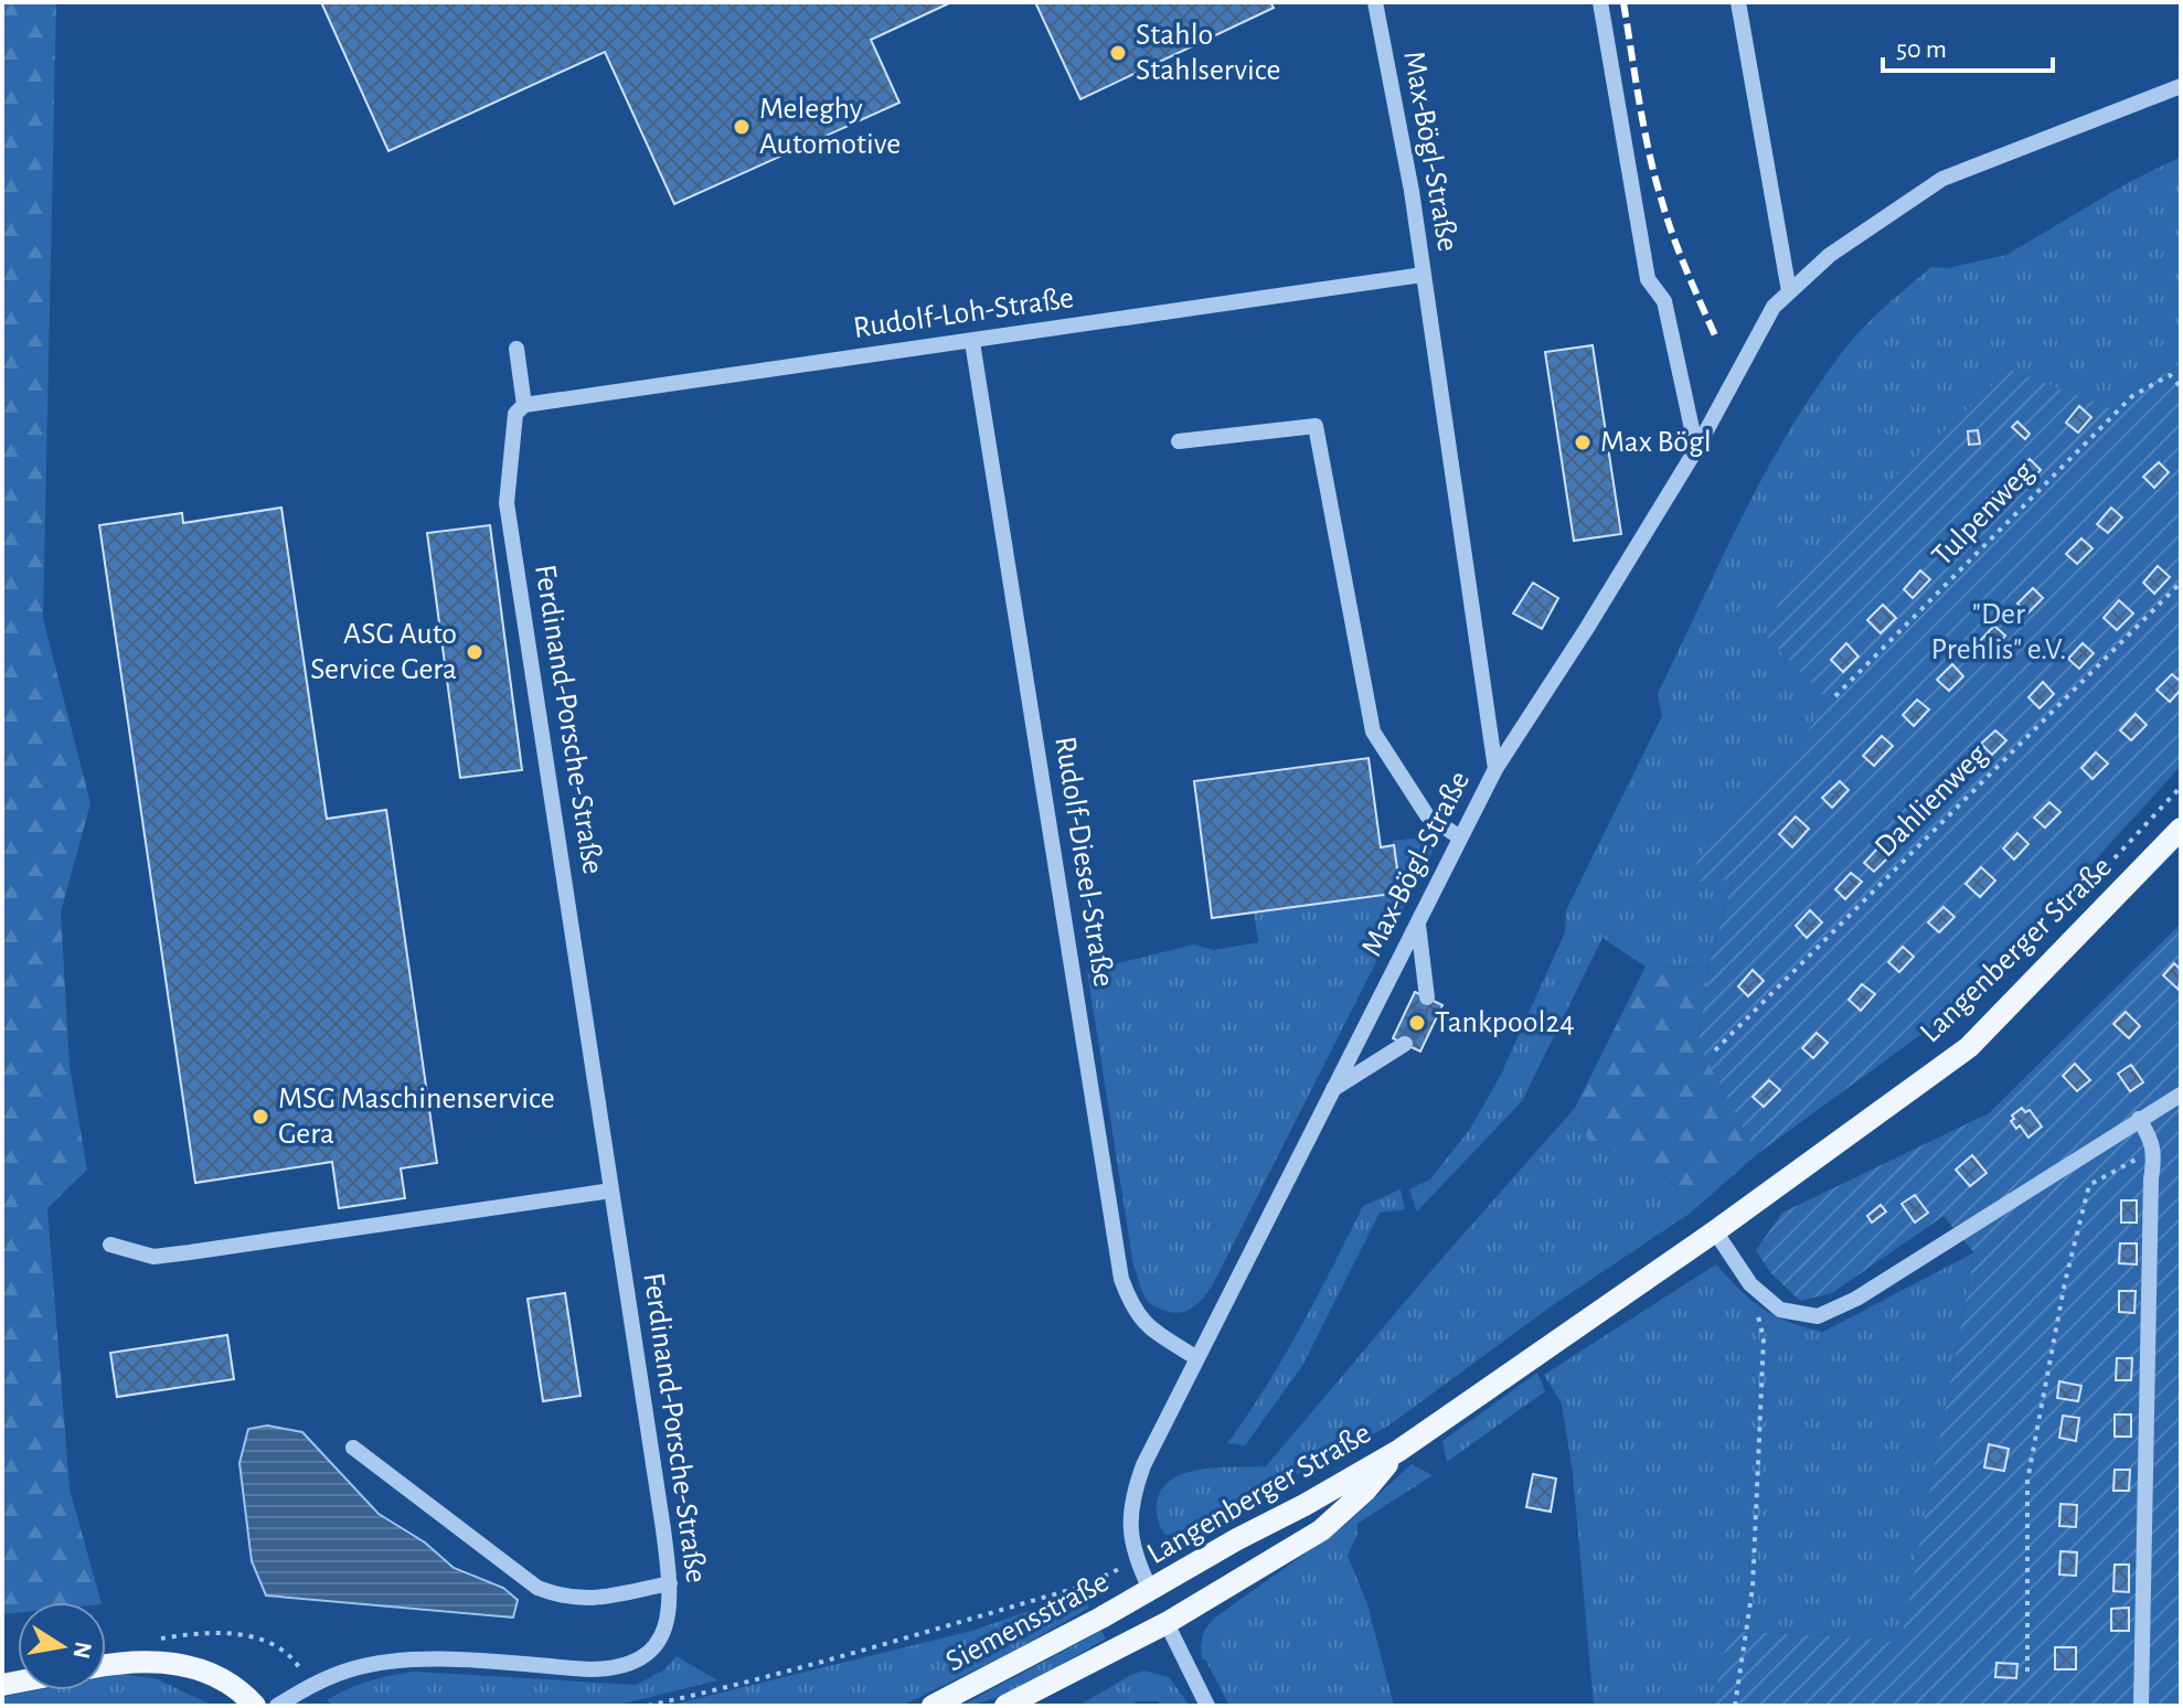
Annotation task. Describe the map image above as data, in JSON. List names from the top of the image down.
{
  "streets": {
    "main road": ["Langenberger Straße", "Siemensstraße"],
    "street": [
      "Max-Bögl-Straße",
      "Rudolf-Loh-Straße",
      "Ferdinand-Porsche-Straße",
      "Rudolf-Diesel-Straße"
    ],
    "path": ["Tulpenweg", "Dahlienweg"]
  },
  "crossings": [
    ["Max-Bögl-Straße", "Rudolf-Loh-Straße"],
    ["Max-Bögl-Straße", "Rudolf-Diesel-Straße"],
    ["Max-Bögl-Straße", "Langenberger Straße"],
    ["Max-Bögl-Straße", "Siemensstraße"],
    ["Rudolf-Loh-Straße", "Ferdinand-Porsche-Straße"],
    ["Rudolf-Loh-Straße", "Rudolf-Diesel-Straße"],
    ["Langenberger Straße", "Siemensstraße"]
  ],
  "parks": ["\"Der Prehlis\" e.V."],
  "places": [
    "Stahlo Stahlservice",
    "Meleghy Automotive",
    "Max Bögl",
    "ASG Auto Service Gera",
    "Tankpool24",
    "MSG Maschinenservice Gera"
  ],
  "scale_bar": "50 m",
  "north": "right"
}
